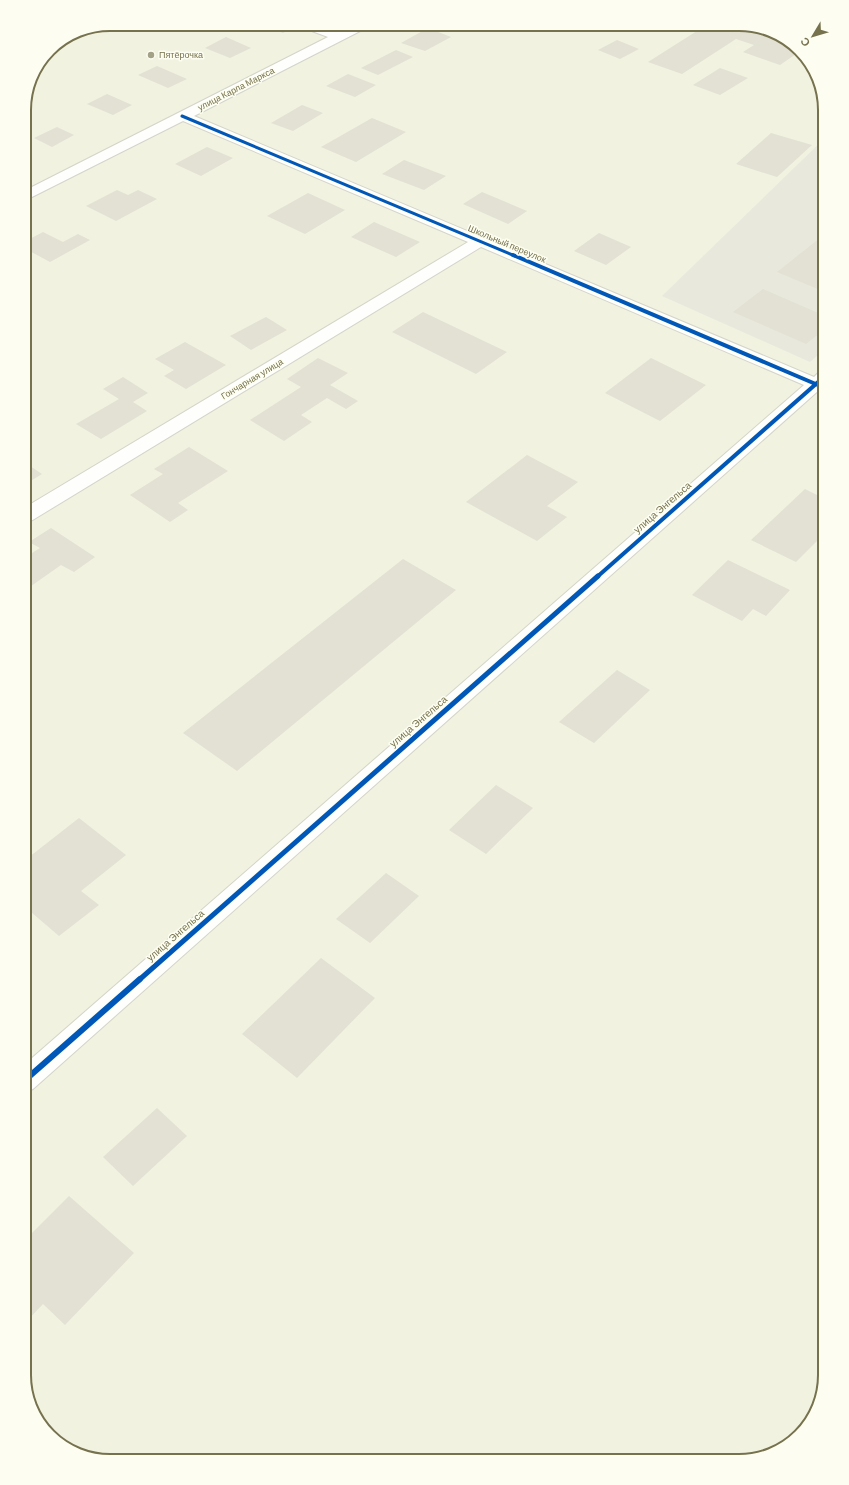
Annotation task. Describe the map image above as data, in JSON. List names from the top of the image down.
{
  "streets": {
    "street": [
      "улица Карла Маркса",
      "Школьный переулок",
      "Гончарная улица",
      "улица Энгельса"
    ]
  },
  "crossings": [
    ["улица Карла Маркса", "Школьный переулок"],
    ["Школьный переулок", "Гончарная улица"]
  ],
  "places": ["Пятёрочка"],
  "north": "bottom left"
}
